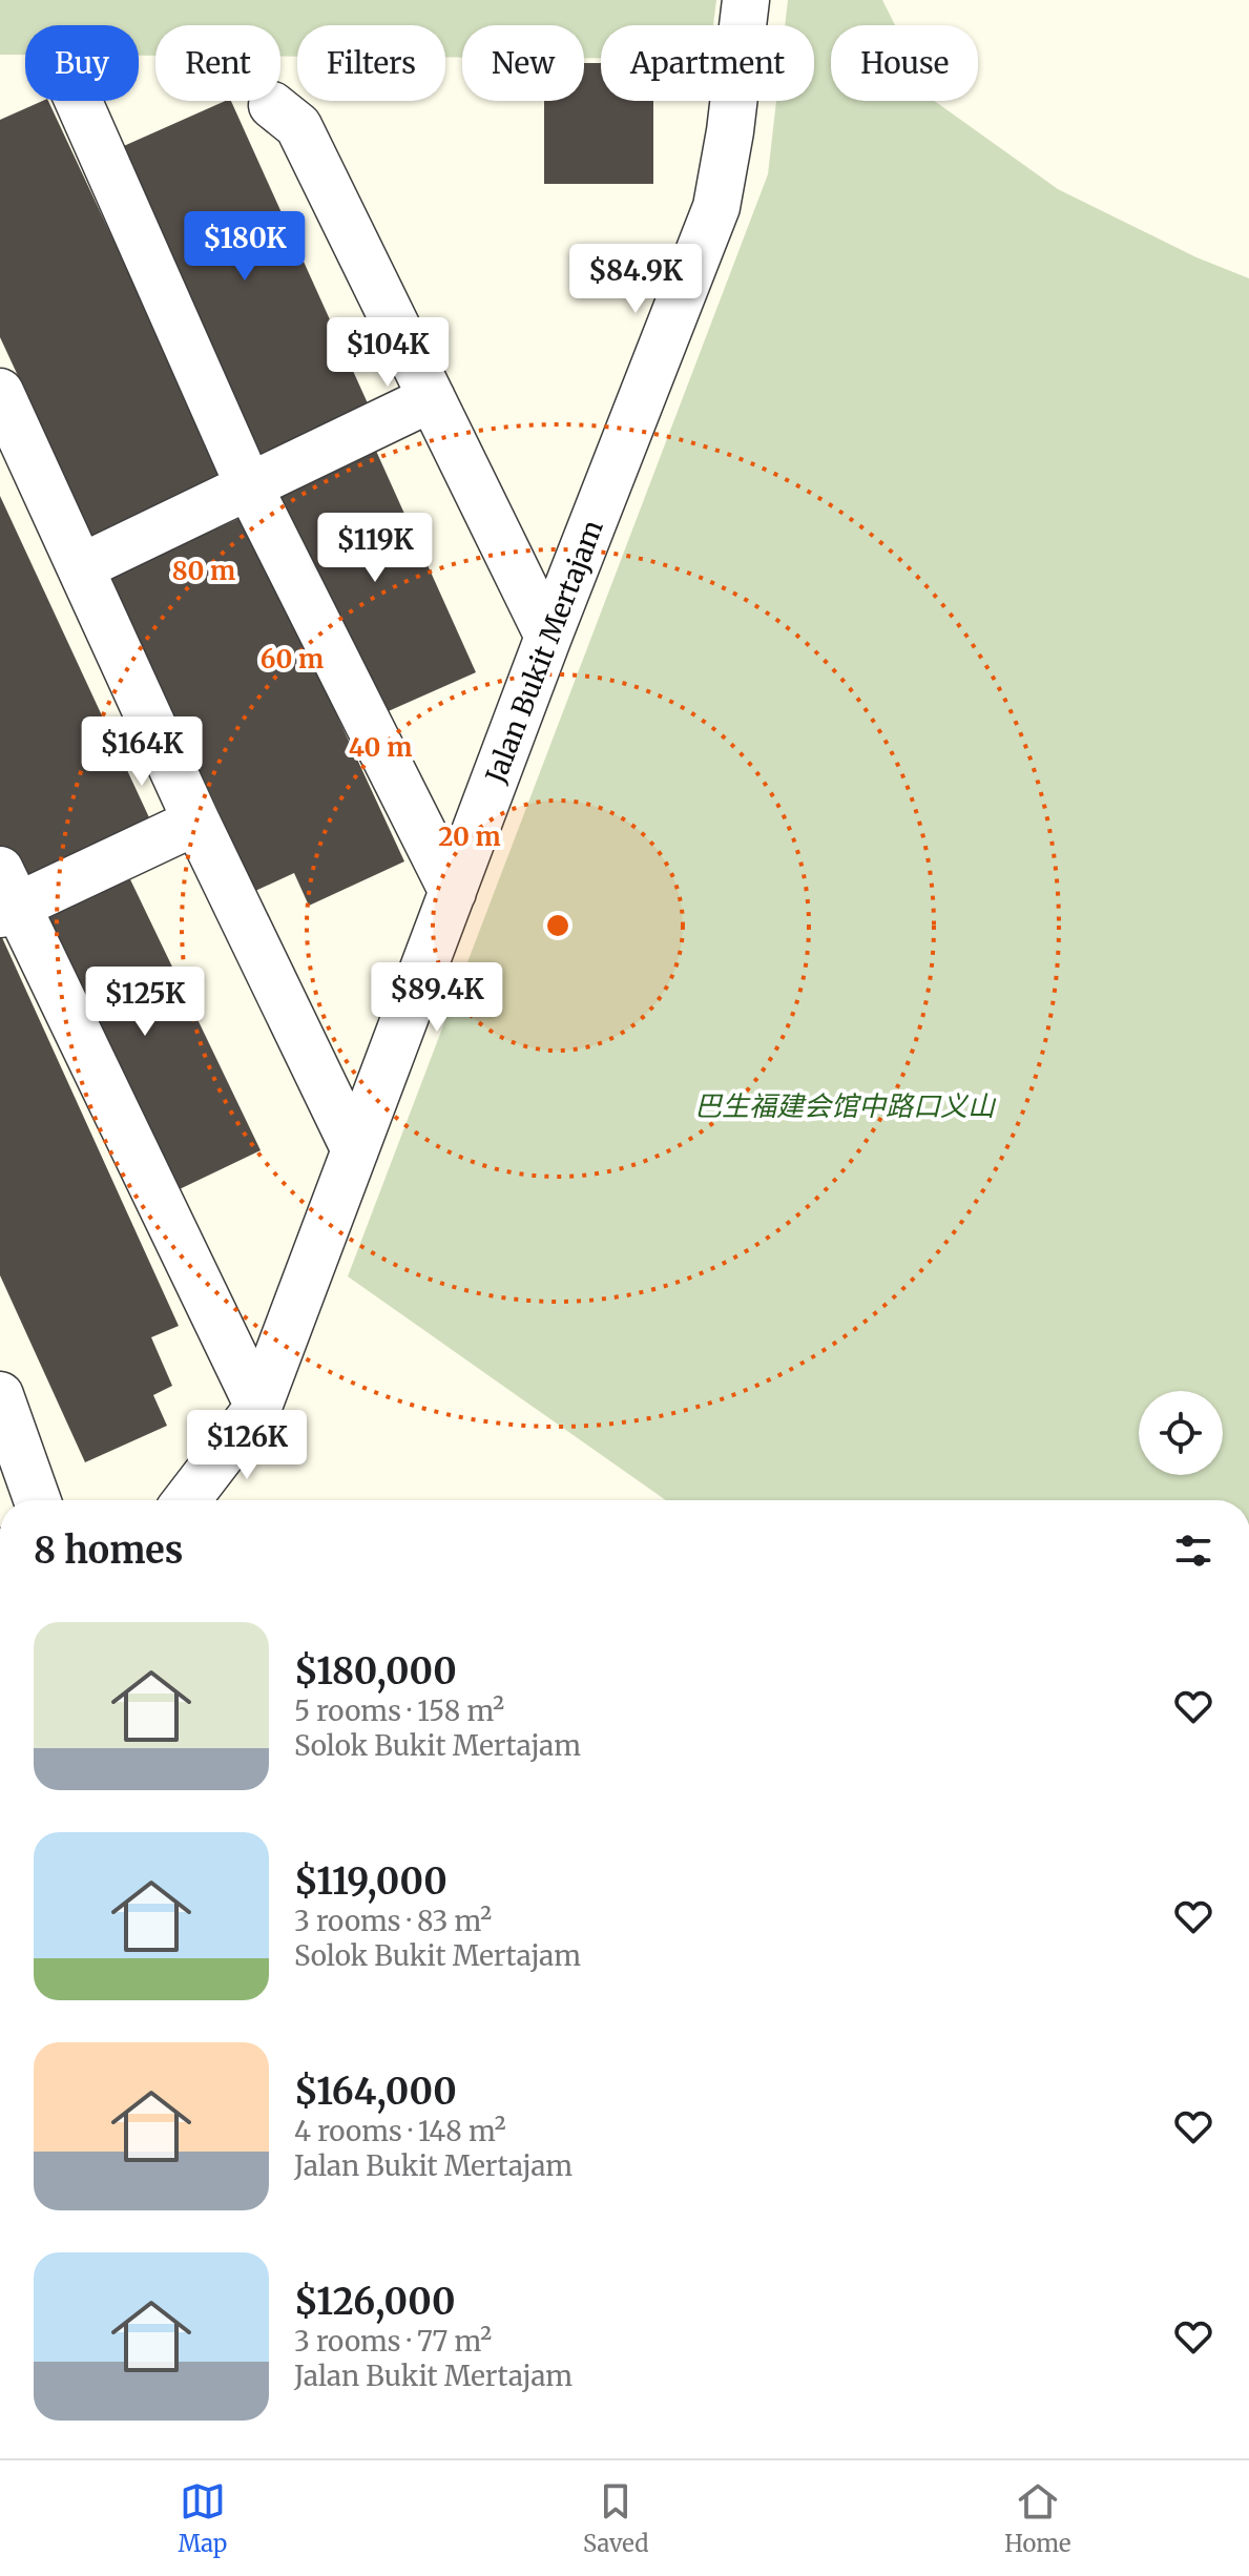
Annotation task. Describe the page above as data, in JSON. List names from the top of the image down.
{
  "streets": {
    "street": ["Jalan Bukit Mertajam"]
  },
  "parks": ["巴生福建会馆中路口义山"],
  "page": {
    "chip": [
      "Buy",
      "Rent",
      "Filters",
      "New",
      "Apartment",
      "House"
    ],
    "price": [
      "$180K",
      "$84.9K",
      "$104K",
      "$119K",
      "$164K",
      "$89.4K",
      "$125K",
      "$126K"
    ],
    "heading": "8 homes",
    "list": [
      {
        "name": "$180,000",
        "note": "5 rooms · 158 m² · Solok Bukit Mertajam"
      },
      {
        "name": "$119,000",
        "note": "3 rooms · 83 m² · Solok Bukit Mertajam"
      },
      {
        "name": "$164,000",
        "note": "4 rooms · 148 m² · Jalan Bukit Mertajam"
      },
      {
        "name": "$126,000",
        "note": "3 rooms · 77 m² · Jalan Bukit Mertajam"
      }
    ],
    "tabs": ["Map", "Saved", "Home"]
  },
  "rings": [
    "80 m",
    "60 m",
    "40 m",
    "20 m"
  ]
}
